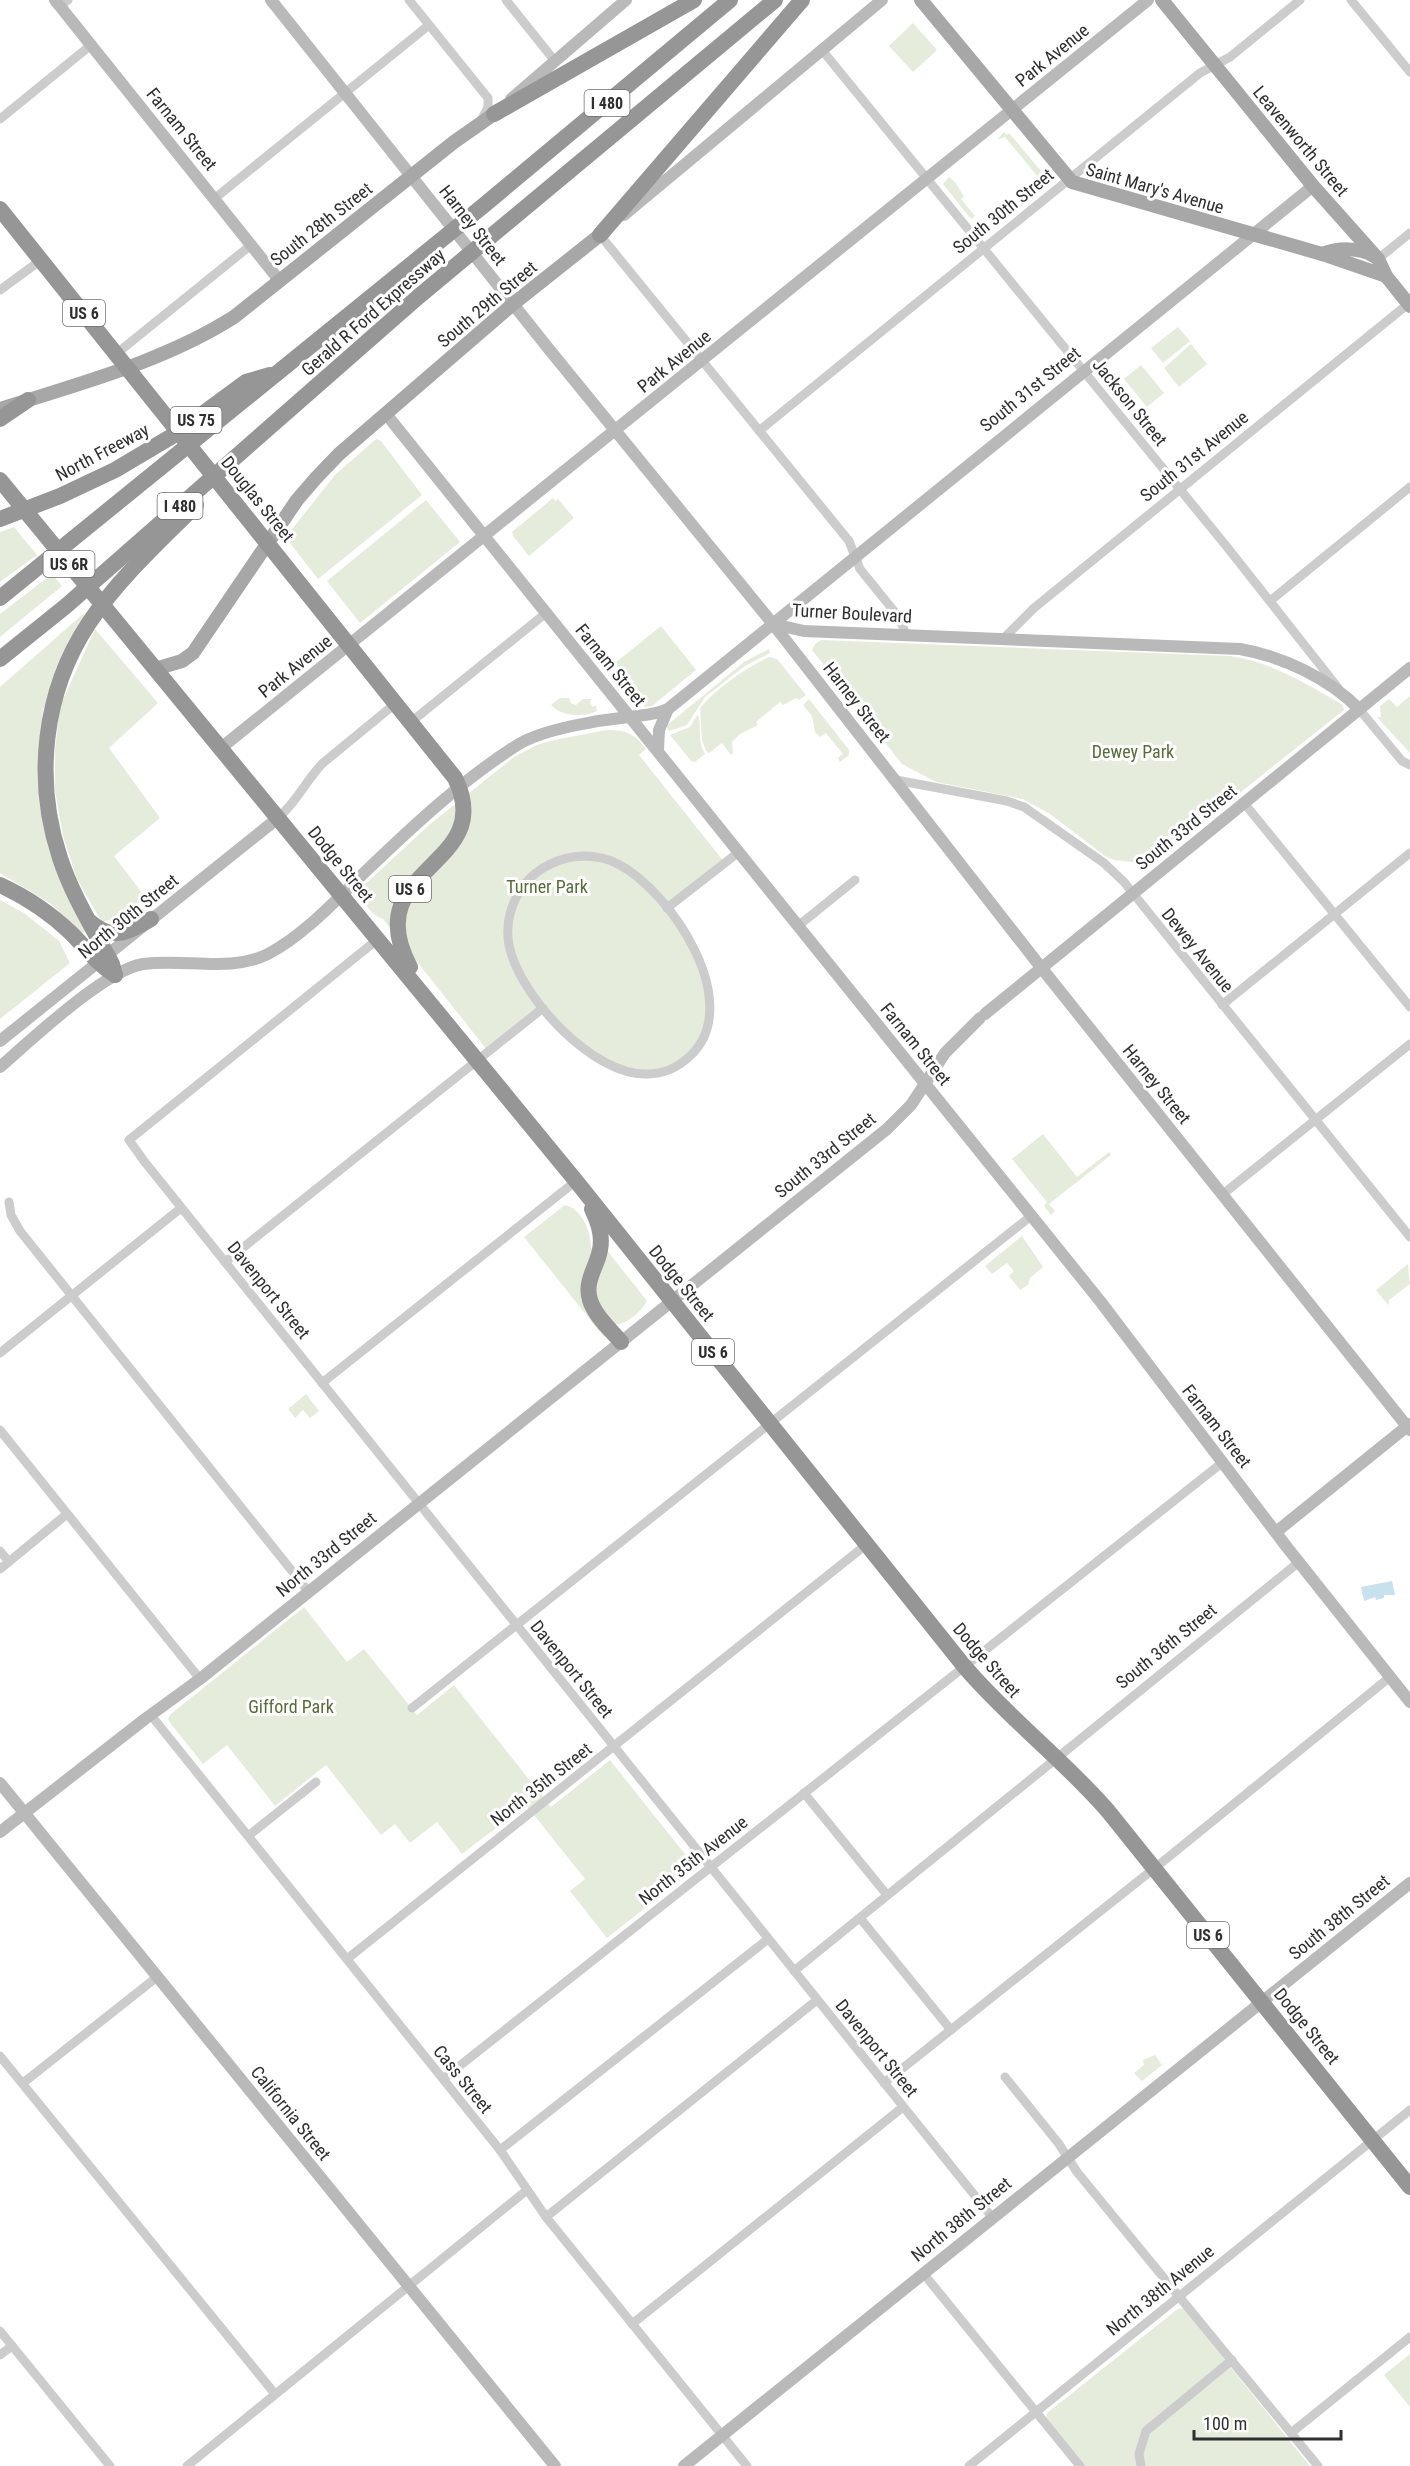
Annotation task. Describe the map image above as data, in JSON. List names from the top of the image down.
{
  "streets": {
    "highway": [
      "I 480",
      "Gerald R Ford Expressway",
      "US 6",
      "US 75",
      "North Freeway",
      "Douglas Street",
      "US 6R",
      "Dodge Street"
    ],
    "main road": [
      "Leavenworth Street",
      "Saint Mary's Avenue",
      "South 28th Street",
      "South 29th Street"
    ],
    "street": [
      "Park Avenue",
      "Farnam Street",
      "South 30th Street",
      "Harney Street",
      "South 31st Street",
      "Jackson Street",
      "South 31st Avenue",
      "Turner Boulevard",
      "South 33rd Street",
      "North 30th Street",
      "Dewey Avenue",
      "Davenport Street",
      "North 33rd Street",
      "South 36th Street",
      "North 35th Street",
      "North 35th Avenue",
      "South 38th Street",
      "Cass Street",
      "California Street",
      "North 38th Street",
      "North 38th Avenue"
    ]
  },
  "crossings": [
    ["Park Avenue", "Farnam Street"],
    ["Park Avenue", "Saint Mary's Avenue"],
    ["Park Avenue", "Harney Street"],
    ["Park Avenue", "Jackson Street"],
    ["Park Avenue", "Douglas Street"],
    ["Park Avenue", "Dodge Street"],
    ["Farnam Street", "South 28th Street"],
    ["Farnam Street", "South 29th Street"],
    ["Farnam Street", "Turner Boulevard"],
    ["Farnam Street", "South 33rd Street"],
    ["Farnam Street", "South 36th Street"],
    ["Farnam Street", "North 35th Avenue"],
    ["Leavenworth Street", "Saint Mary's Avenue"],
    ["Leavenworth Street", "South 30th Street"],
    ["Leavenworth Street", "South 31st Street"],
    ["Leavenworth Street", "South 31st Avenue"],
    ["Saint Mary's Avenue", "South 30th Street"],
    ["Saint Mary's Avenue", "South 31st Street"],
    ["South 30th Street", "Jackson Street"],
    ["South 28th Street", "Harney Street"],
    ["South 28th Street", "Douglas Street"],
    ["Harney Street", "South 29th Street"],
    ["Harney Street", "South 31st Street"],
    ["Harney Street", "Turner Boulevard"],
    ["Harney Street", "South 33rd Street"],
    ["Harney Street", "Dewey Avenue"],
    ["South 29th Street", "Jackson Street"],
    ["South 29th Street", "Douglas Street"],
    ["South 29th Street", "Dodge Street"],
    ["Gerald R Ford Expressway", "North Freeway"],
    ["US 6", "Douglas Street"],
    ["US 6", "Turner Boulevard"],
    ["US 6", "Dodge Street"],
    ["South 31st Street", "Jackson Street"],
    ["South 31st Street", "Turner Boulevard"],
    ["Jackson Street", "South 31st Avenue"],
    ["Jackson Street", "Turner Boulevard"],
    ["South 31st Avenue", "Turner Boulevard"],
    ["Douglas Street", "Turner Boulevard"],
    ["Turner Boulevard", "South 33rd Street"],
    ["Turner Boulevard", "Dodge Street"],
    ["Turner Boulevard", "North 30th Street"],
    ["South 33rd Street", "Dodge Street"],
    ["South 33rd Street", "Dewey Avenue"],
    ["South 33rd Street", "North 33rd Street"],
    ["Dodge Street", "North 30th Street"],
    ["Dodge Street", "Davenport Street"],
    ["Dodge Street", "North 33rd Street"],
    ["Dodge Street", "South 36th Street"],
    ["Dodge Street", "North 35th Street"],
    ["Dodge Street", "North 35th Avenue"],
    ["Dodge Street", "South 38th Street"],
    ["Dodge Street", "North 38th Street"],
    ["Dodge Street", "North 38th Avenue"],
    ["Davenport Street", "North 33rd Street"],
    ["Davenport Street", "South 36th Street"],
    ["Davenport Street", "North 35th Street"],
    ["Davenport Street", "North 35th Avenue"],
    ["Davenport Street", "North 38th Street"],
    ["North 33rd Street", "Cass Street"],
    ["North 33rd Street", "California Street"],
    ["North 35th Street", "Cass Street"],
    ["North 35th Avenue", "Cass Street"],
    ["South 38th Street", "North 38th Street"],
    ["Cass Street", "North 38th Street"]
  ],
  "parks": ["Dewey Park", "Turner Park", "Gifford Park"],
  "scale_bar": "100 m"
}
